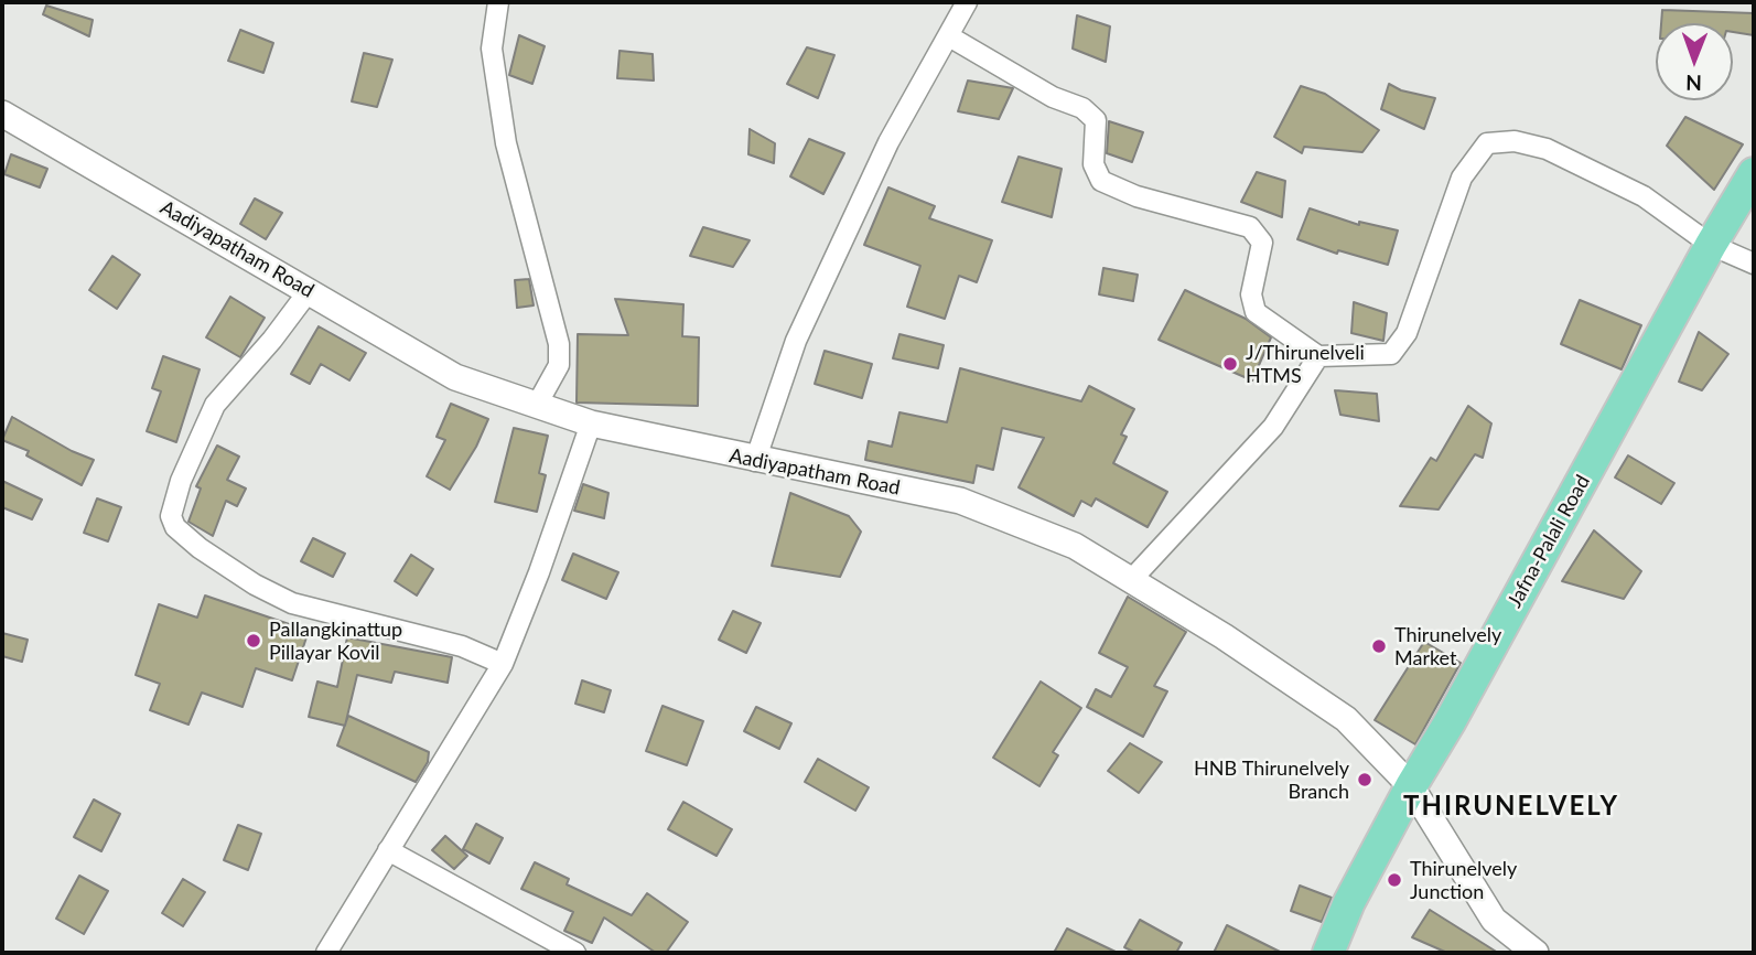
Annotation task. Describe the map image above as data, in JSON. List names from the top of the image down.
{
  "streets": {
    "main road": ["Jafna-Palali Road"],
    "street": ["Aadiyapatham Road"]
  },
  "crossings": [
    ["Aadiyapatham Road", "Jafna-Palali Road"]
  ],
  "districts": ["THIRUNELVELY"],
  "places": [
    "J/Thirunelveli HTMS",
    "Pallangkinattup Pillayar Kovil",
    "Thirunelvely Market",
    "HNB Thirunelvely Branch",
    "Thirunelvely Junction"
  ],
  "north": "bottom"
}
